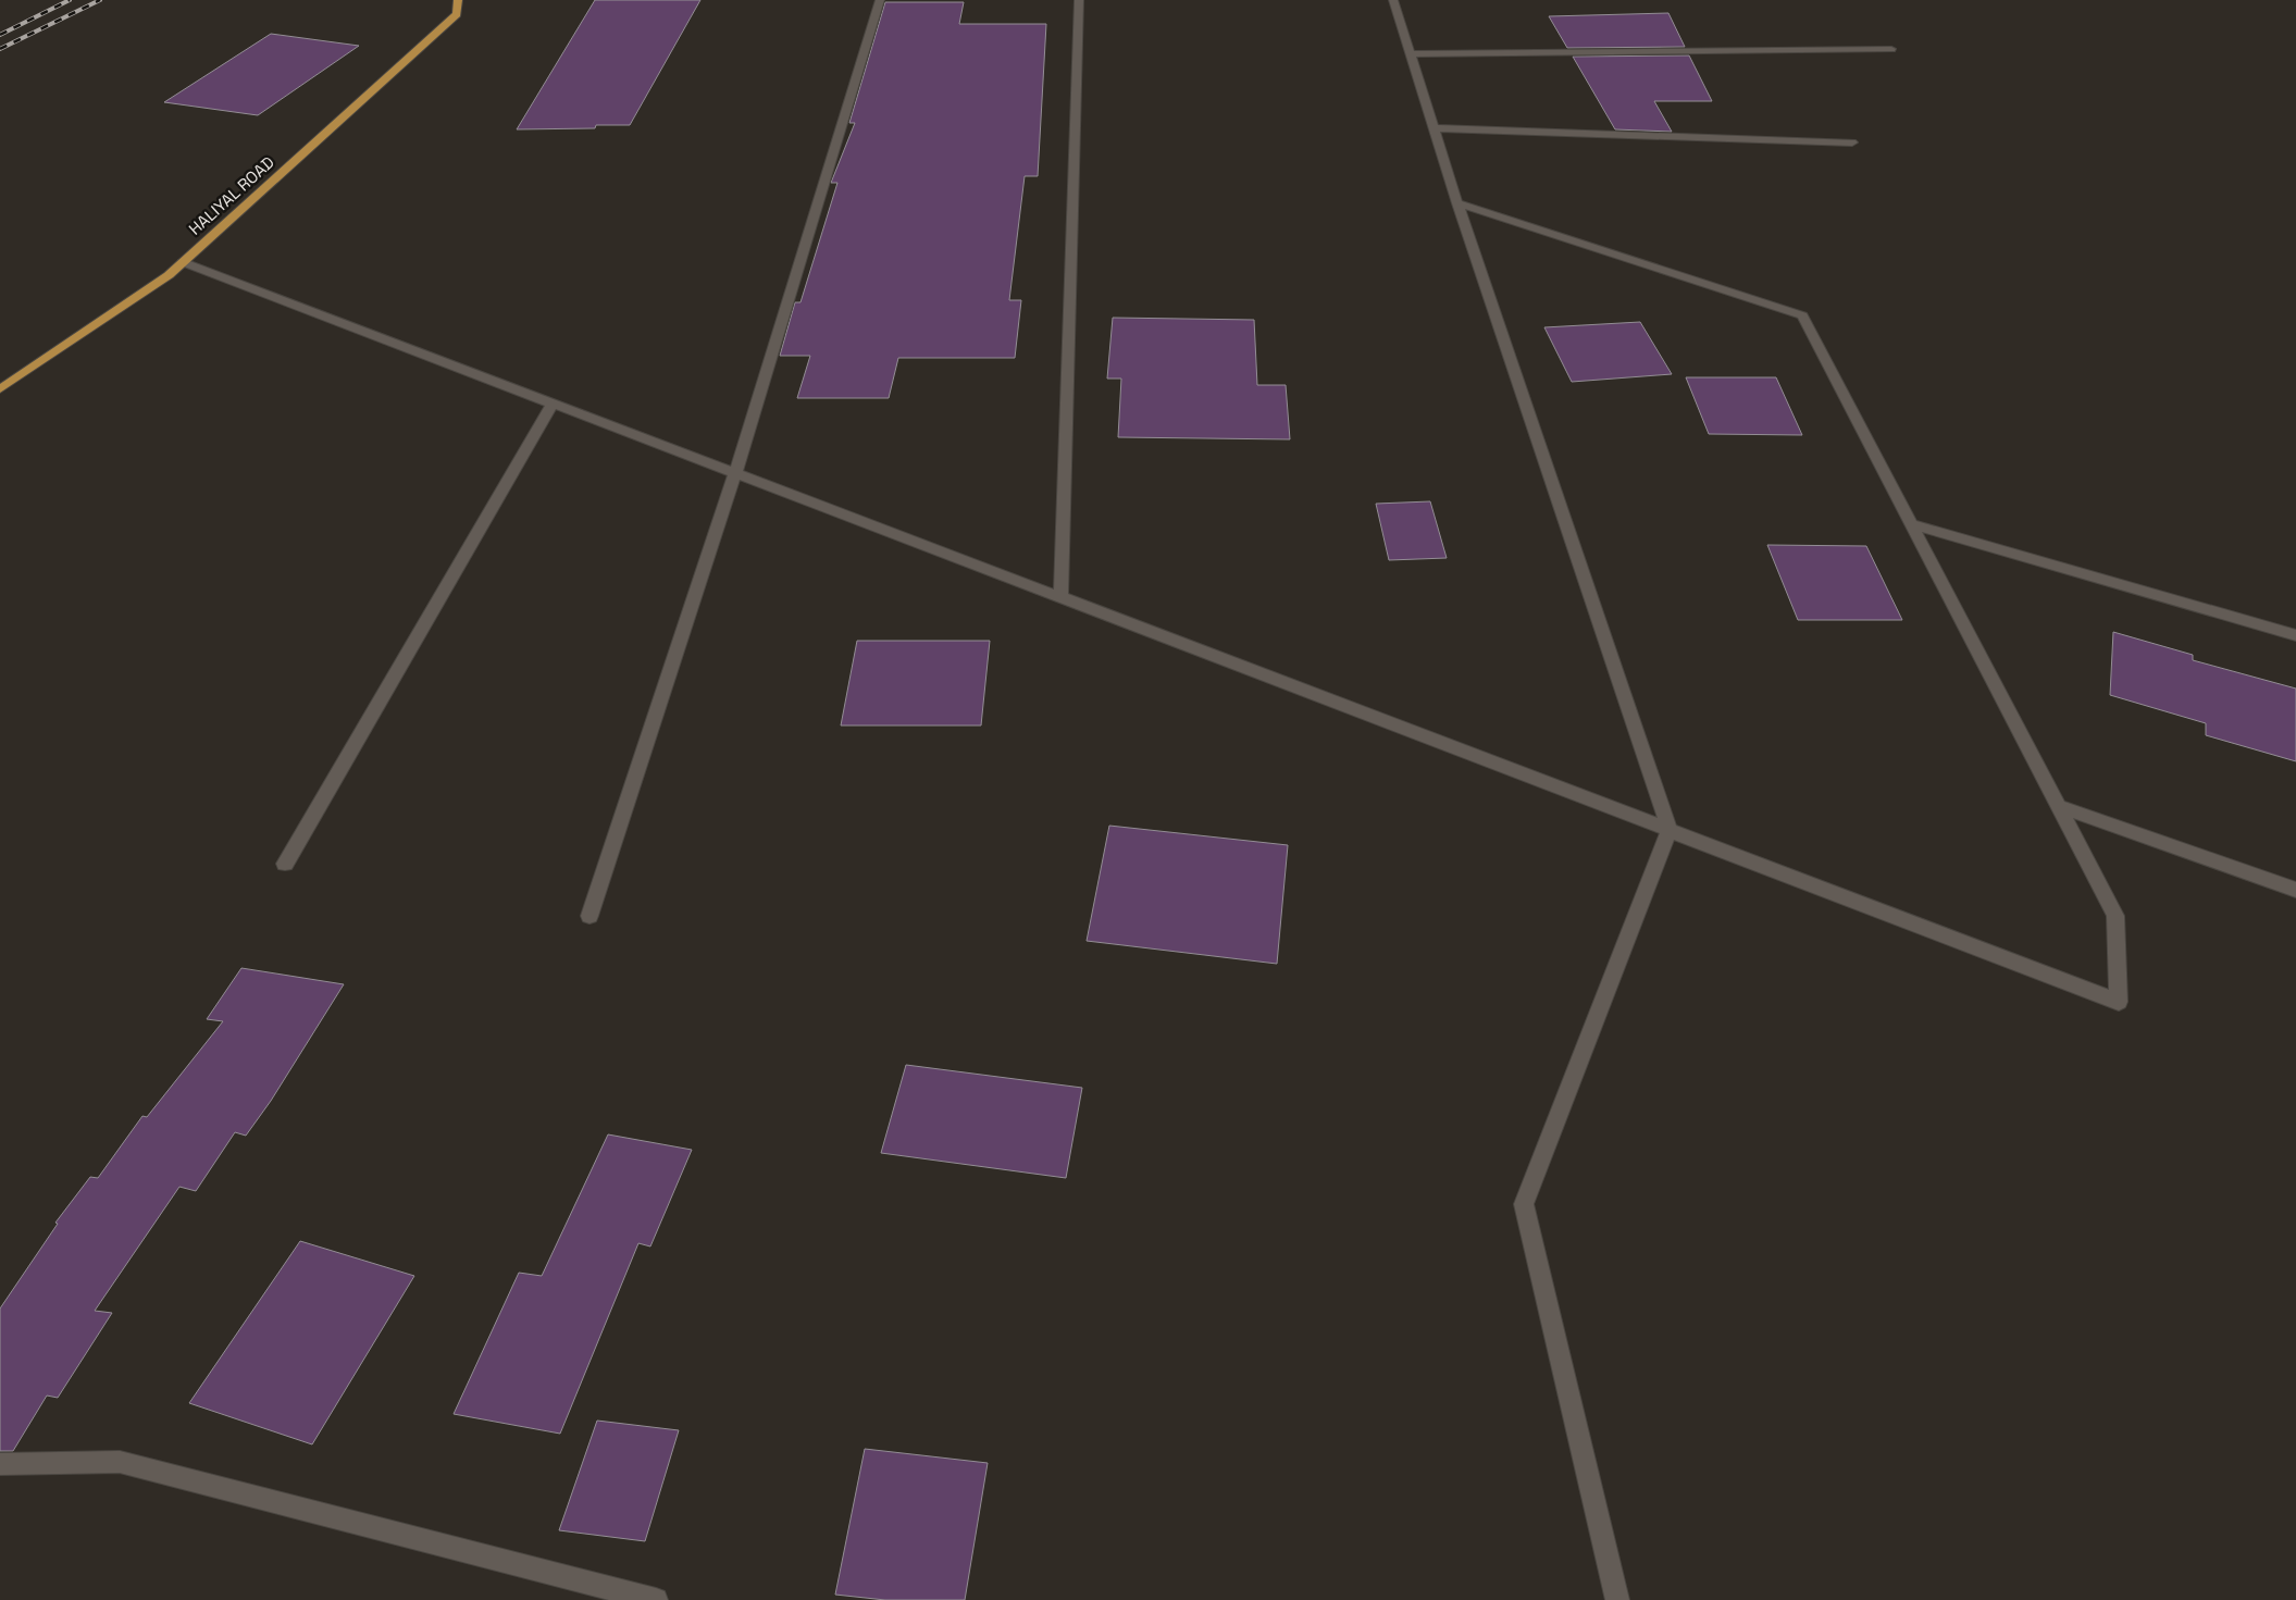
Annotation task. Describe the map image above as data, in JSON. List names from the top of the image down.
{
  "streets": {
    "main road": ["HALIYAL ROAD"]
  }
}
